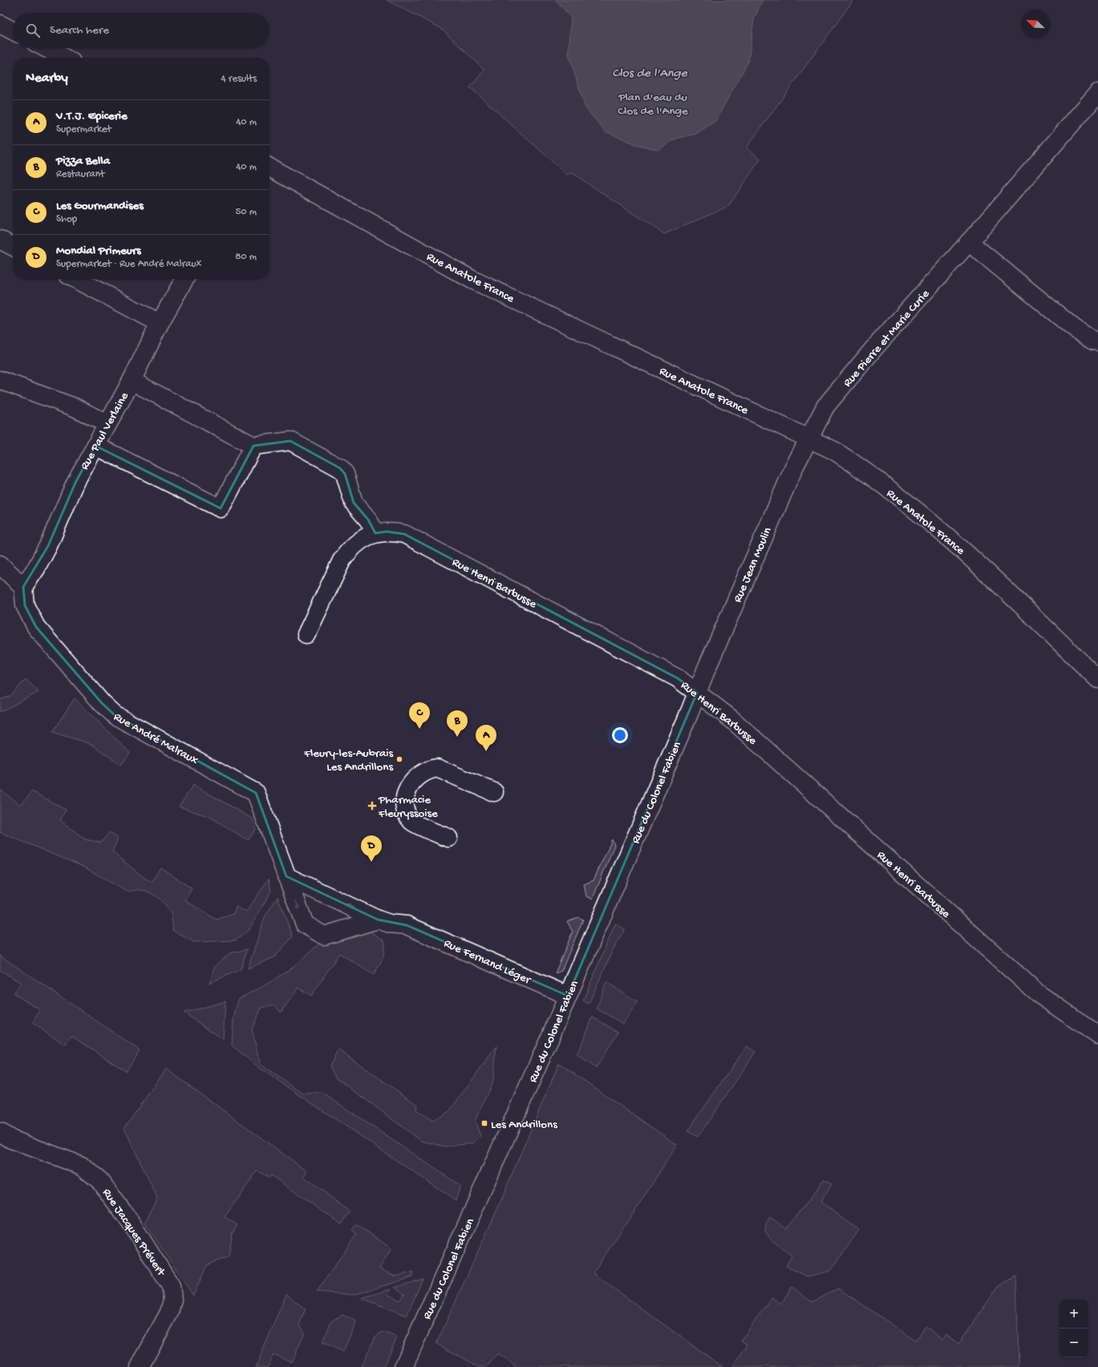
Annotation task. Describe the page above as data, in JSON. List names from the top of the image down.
{
  "streets": {
    "street": [
      "Rue Anatole France",
      "Rue Pierre et Marie Curie",
      "Rue Paul Verlaine",
      "Rue Jean Moulin",
      "Rue Henri Barbusse",
      "Rue André Malraux",
      "Rue du Colonel Fabien",
      "Rue Fernand Léger",
      "Rue Jacques Prévert"
    ]
  },
  "crossings": [
    ["Rue Anatole France", "Rue Pierre et Marie Curie"],
    ["Rue Anatole France", "Rue Jean Moulin"],
    ["Rue Pierre et Marie Curie", "Rue Jean Moulin"],
    ["Rue Paul Verlaine", "Rue André Malraux"],
    ["Rue Jean Moulin", "Rue Henri Barbusse"],
    ["Rue Jean Moulin", "Rue du Colonel Fabien"],
    ["Rue Henri Barbusse", "Rue du Colonel Fabien"],
    ["Rue André Malraux", "Rue Fernand Léger"],
    ["Rue du Colonel Fabien", "Rue Fernand Léger"]
  ],
  "water": ["Clos de l'Ange"],
  "parks": ["Plan d'eau du Clos de l'Ange"],
  "places": {
    "other": ["Fleury-les-Aubrais Les Andrillons"],
    "health": ["Pharmacie Fleuryssoise"],
    "transit": ["Les Andrillons"]
  },
  "north": "top left",
  "page": {
    "search": "Search here",
    "heading": ["Nearby", "4 results"],
    "list": [
      {
        "mark": "A",
        "name": "V.T.J. Epicerie",
        "note": "Supermarket",
        "value": "40 m"
      },
      {
        "mark": "B",
        "name": "Pizza Bella",
        "note": "Restaurant",
        "value": "40 m"
      },
      {
        "mark": "C",
        "name": "Les Gourmandises",
        "note": "Shop",
        "value": "50 m"
      },
      {
        "mark": "D",
        "name": "Mondial Primeurs",
        "note": "Supermarket · Rue André Malraux",
        "value": "80 m"
      }
    ],
    "pins": [
      "C",
      "B",
      "A",
      "D"
    ],
    "map_buttons": ["+", "−"]
  }
}
